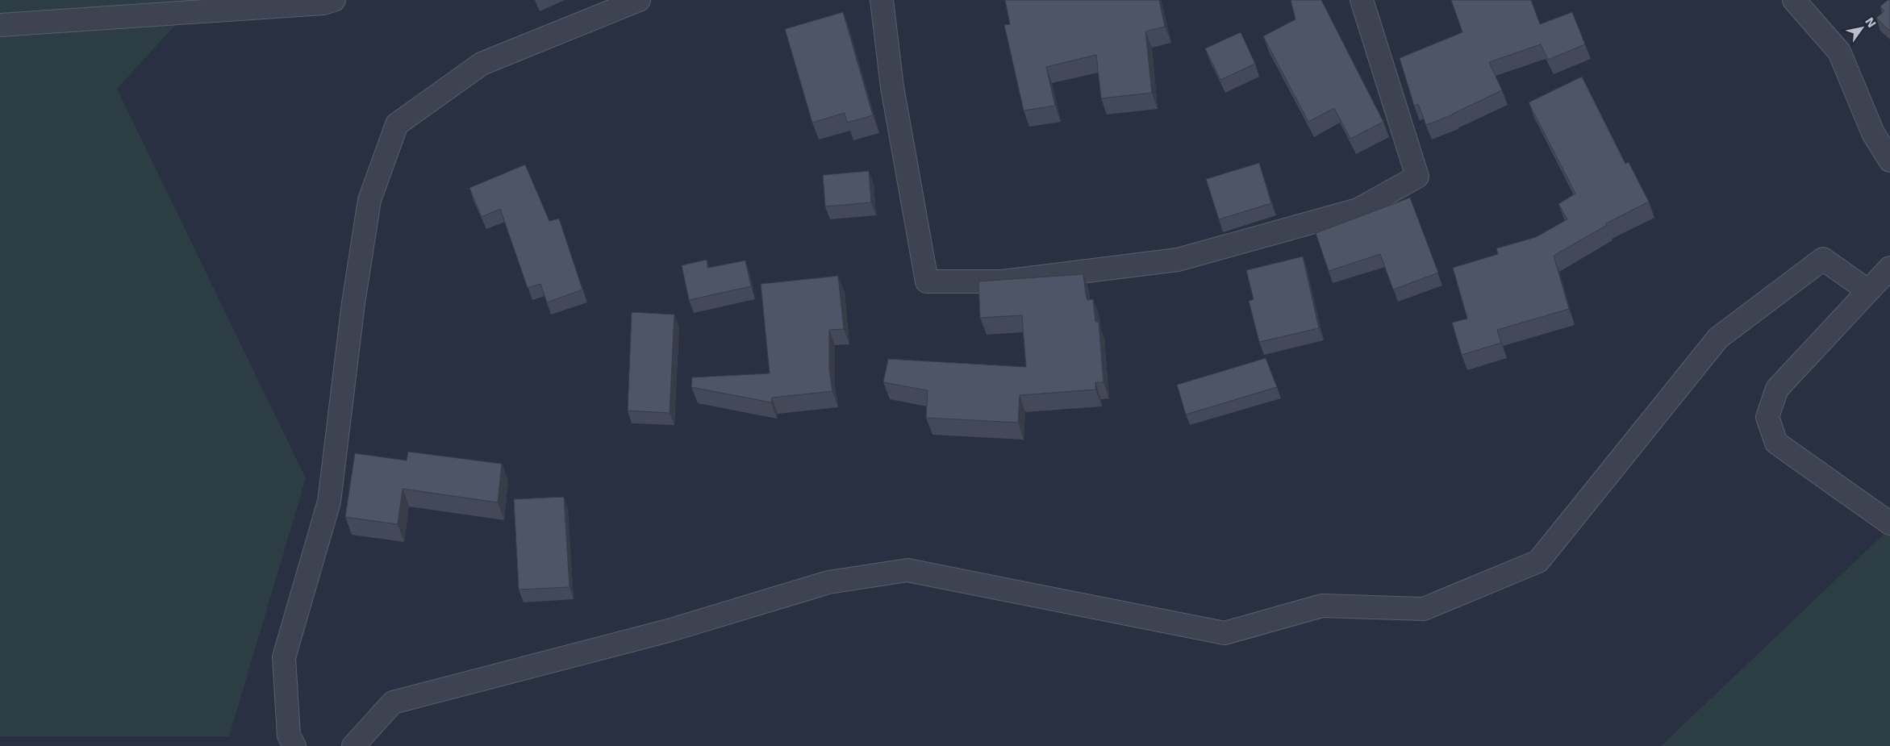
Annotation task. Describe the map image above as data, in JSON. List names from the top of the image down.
{
  "north": "top right"
}
